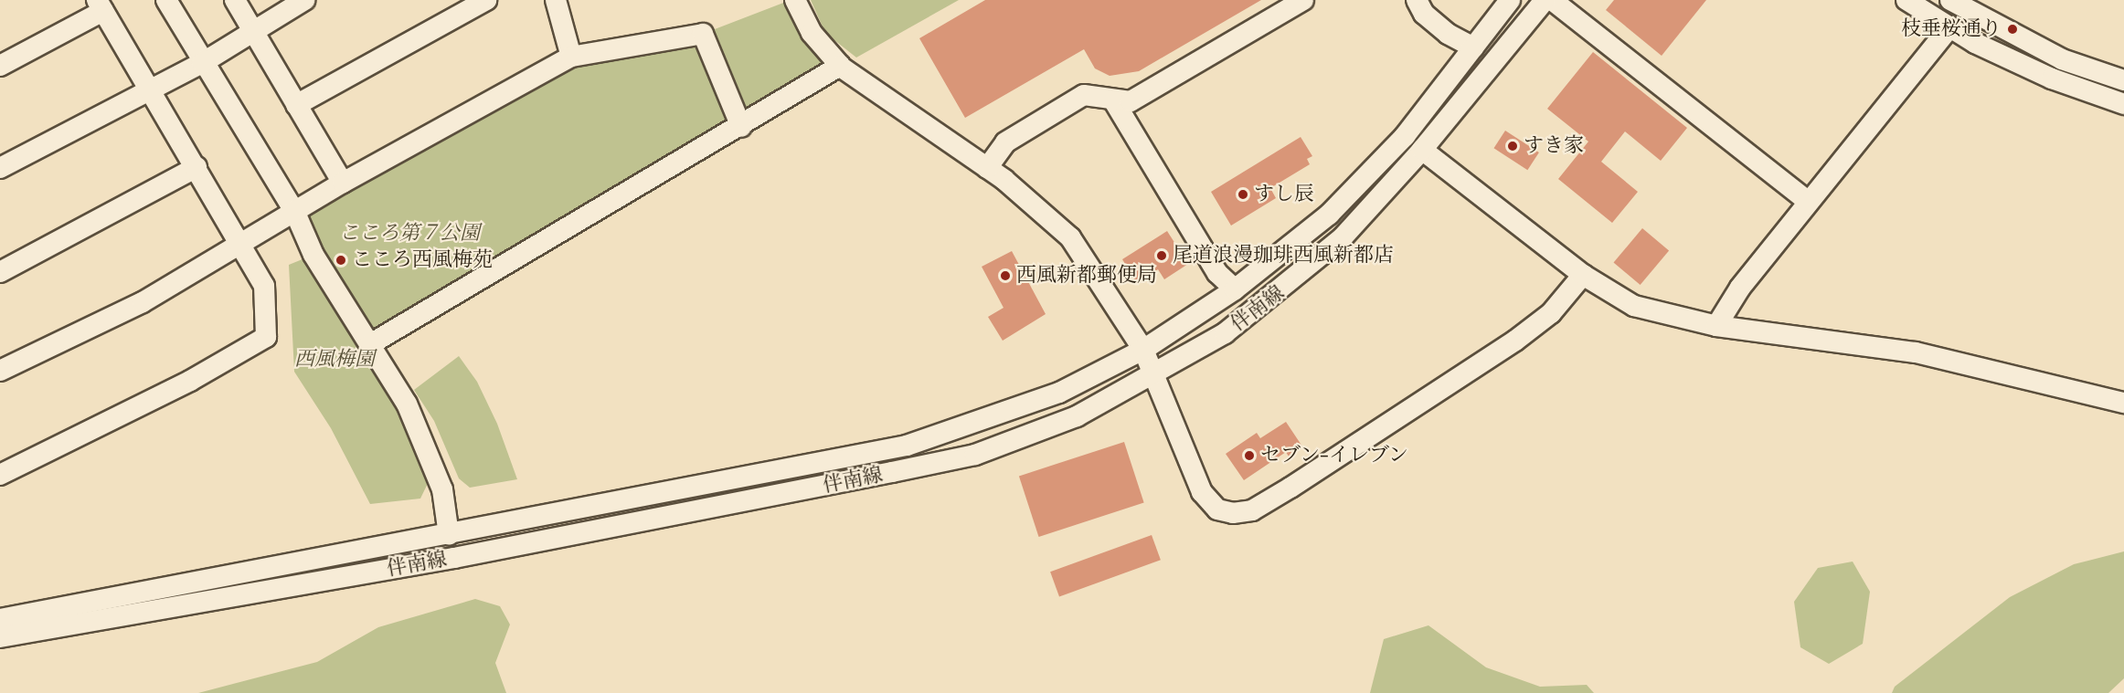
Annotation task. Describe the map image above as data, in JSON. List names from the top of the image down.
{
  "streets": {
    "street": ["伴南線"]
  },
  "parks": ["こころ第７公園", "西風梅園"],
  "places": [
    "枝垂桜通り",
    "すき家",
    "すし辰",
    "尾道浪漫珈琲西風新都店",
    "こころ西風梅苑",
    "西風新都郵便局",
    "セブン-イレブン"
  ]
}
